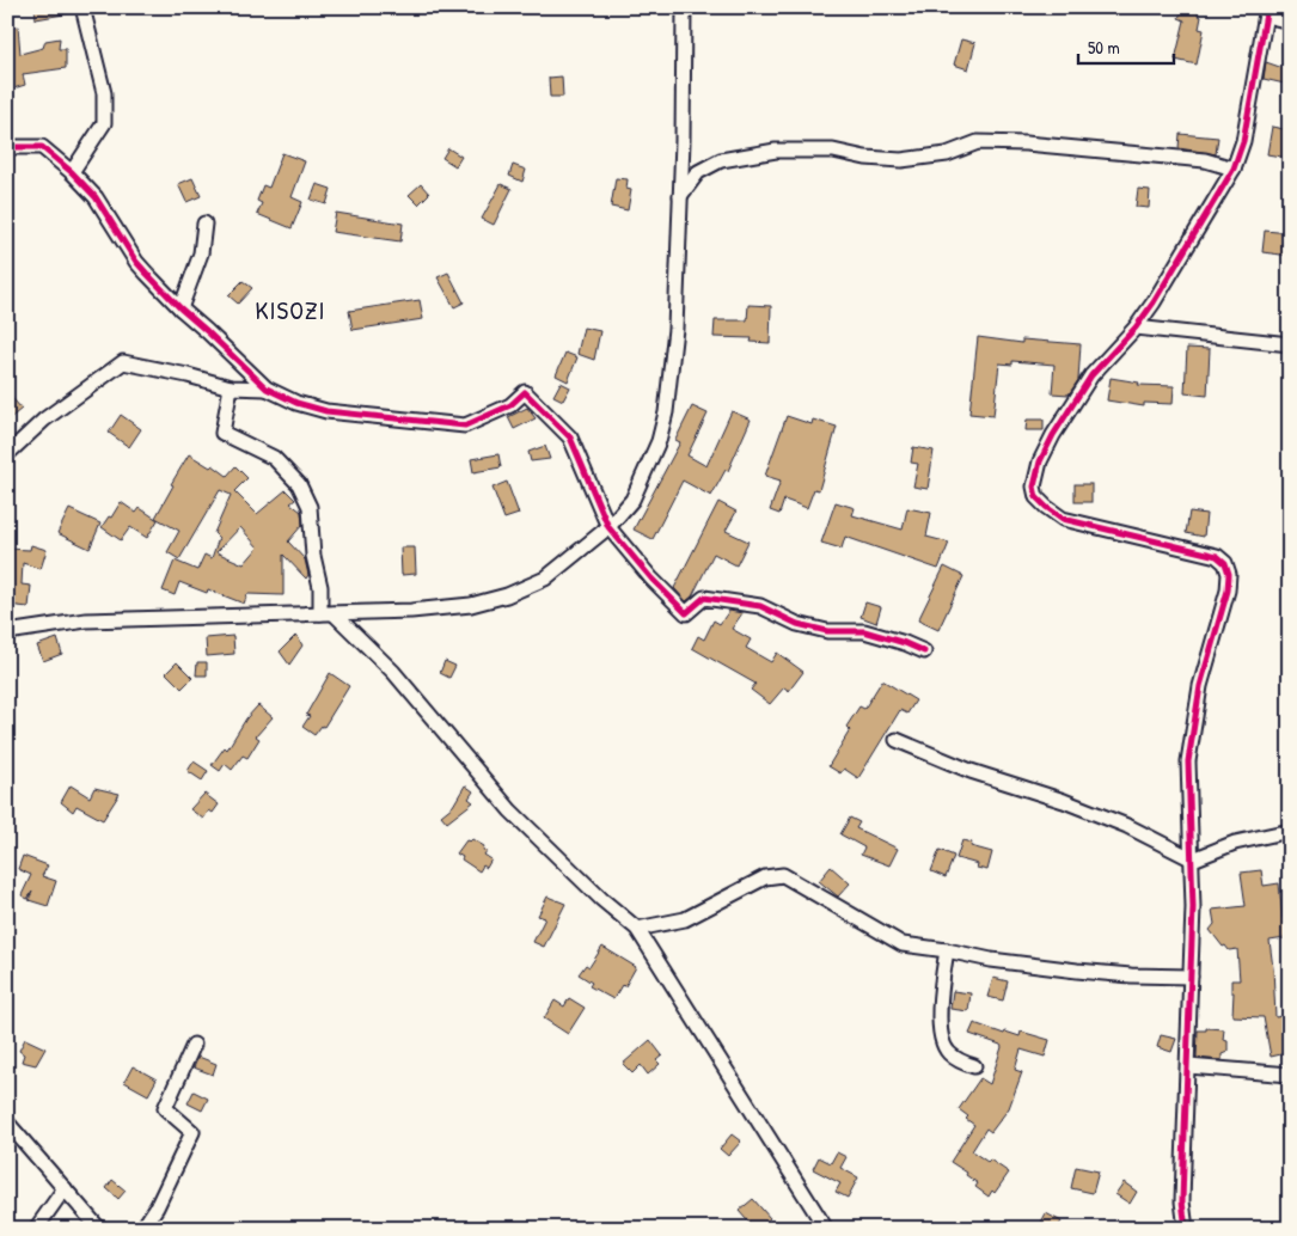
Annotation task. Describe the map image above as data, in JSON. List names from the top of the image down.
{
  "districts": ["KISOZI"],
  "scale_bar": "50 m"
}
